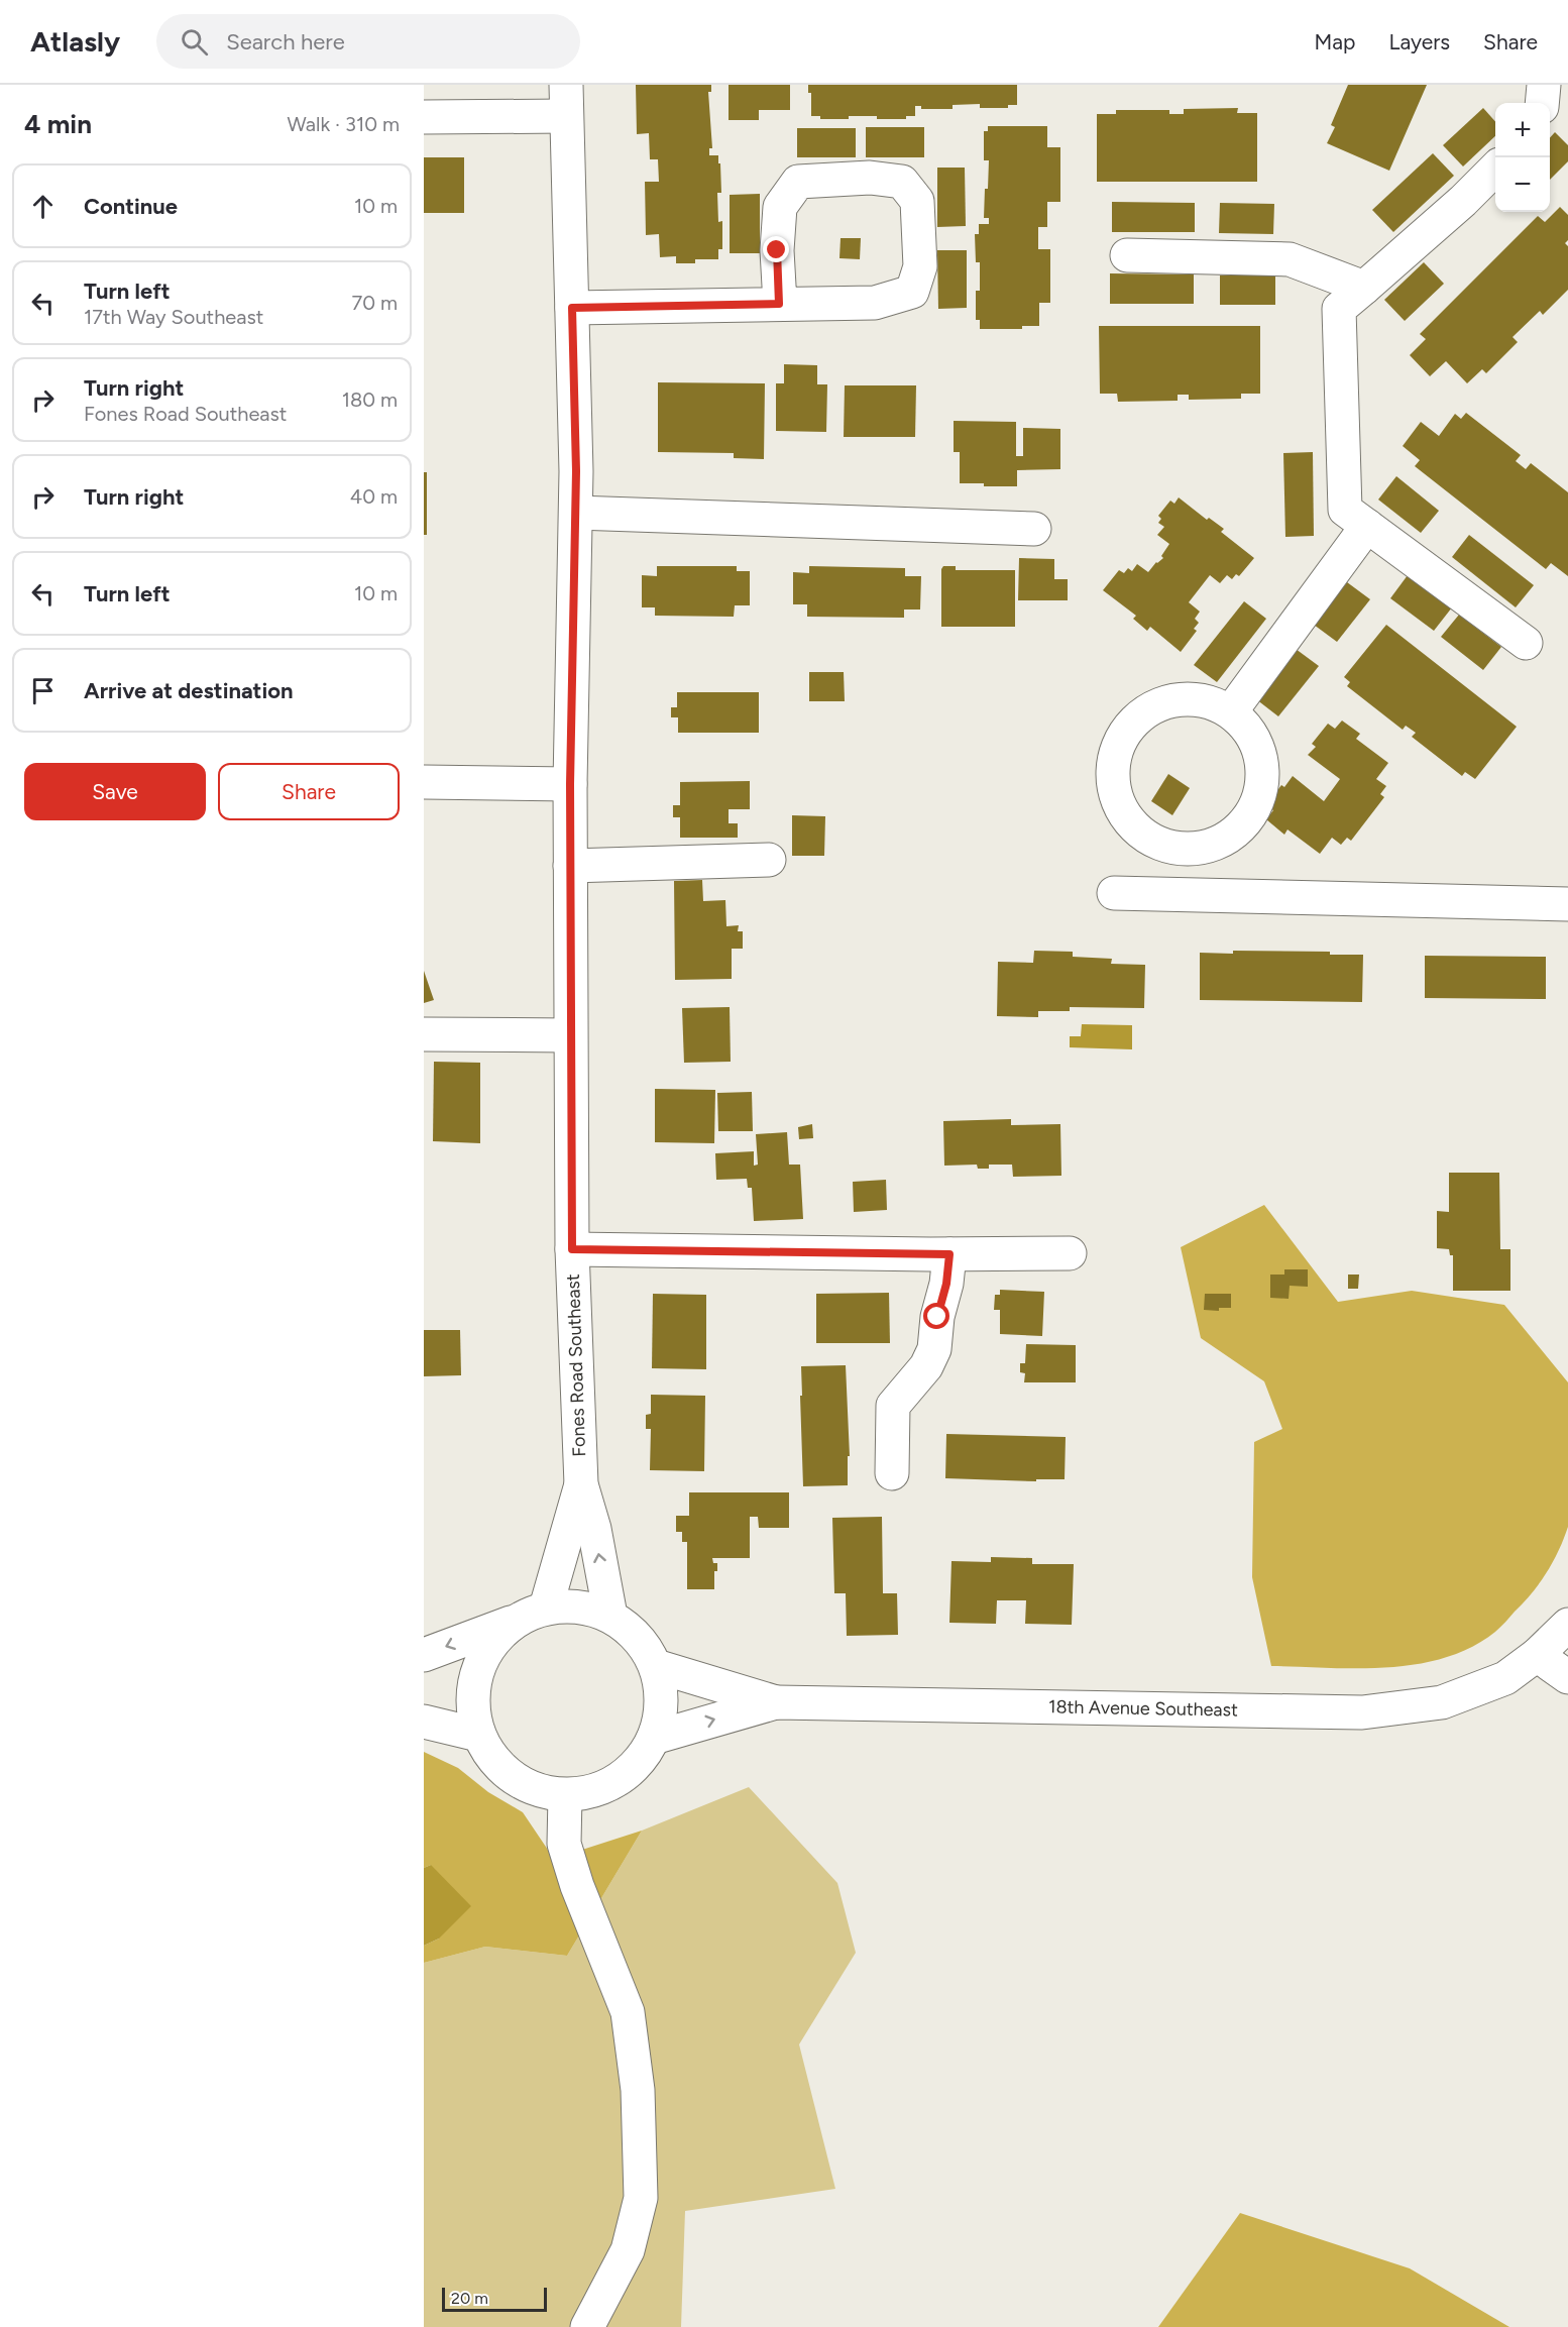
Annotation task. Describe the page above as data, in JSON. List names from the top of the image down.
{
  "streets": {
    "street": ["Fones Road Southeast", "18th Avenue Southeast"]
  },
  "crossings": [
    ["Fones Road Southeast", "18th Avenue Southeast"]
  ],
  "scale_bar": "20 m",
  "page": {
    "header": "Atlasly",
    "search": "Search here",
    "nav": ["Map", "Layers", "Share"],
    "heading": ["4 min", "Walk · 310 m"],
    "map_buttons": ["+", "−"],
    "list": [
      ["Continue", "10 m"],
      ["Turn left", "17th Way Southeast", "70 m"],
      ["Turn right", "Fones Road Southeast", "180 m"],
      ["Turn right", "40 m"],
      ["Turn left", "10 m"],
      "Arrive at destination"
    ],
    "buttons": ["Save", "Share"],
    "scale": "20 m"
  }
}
